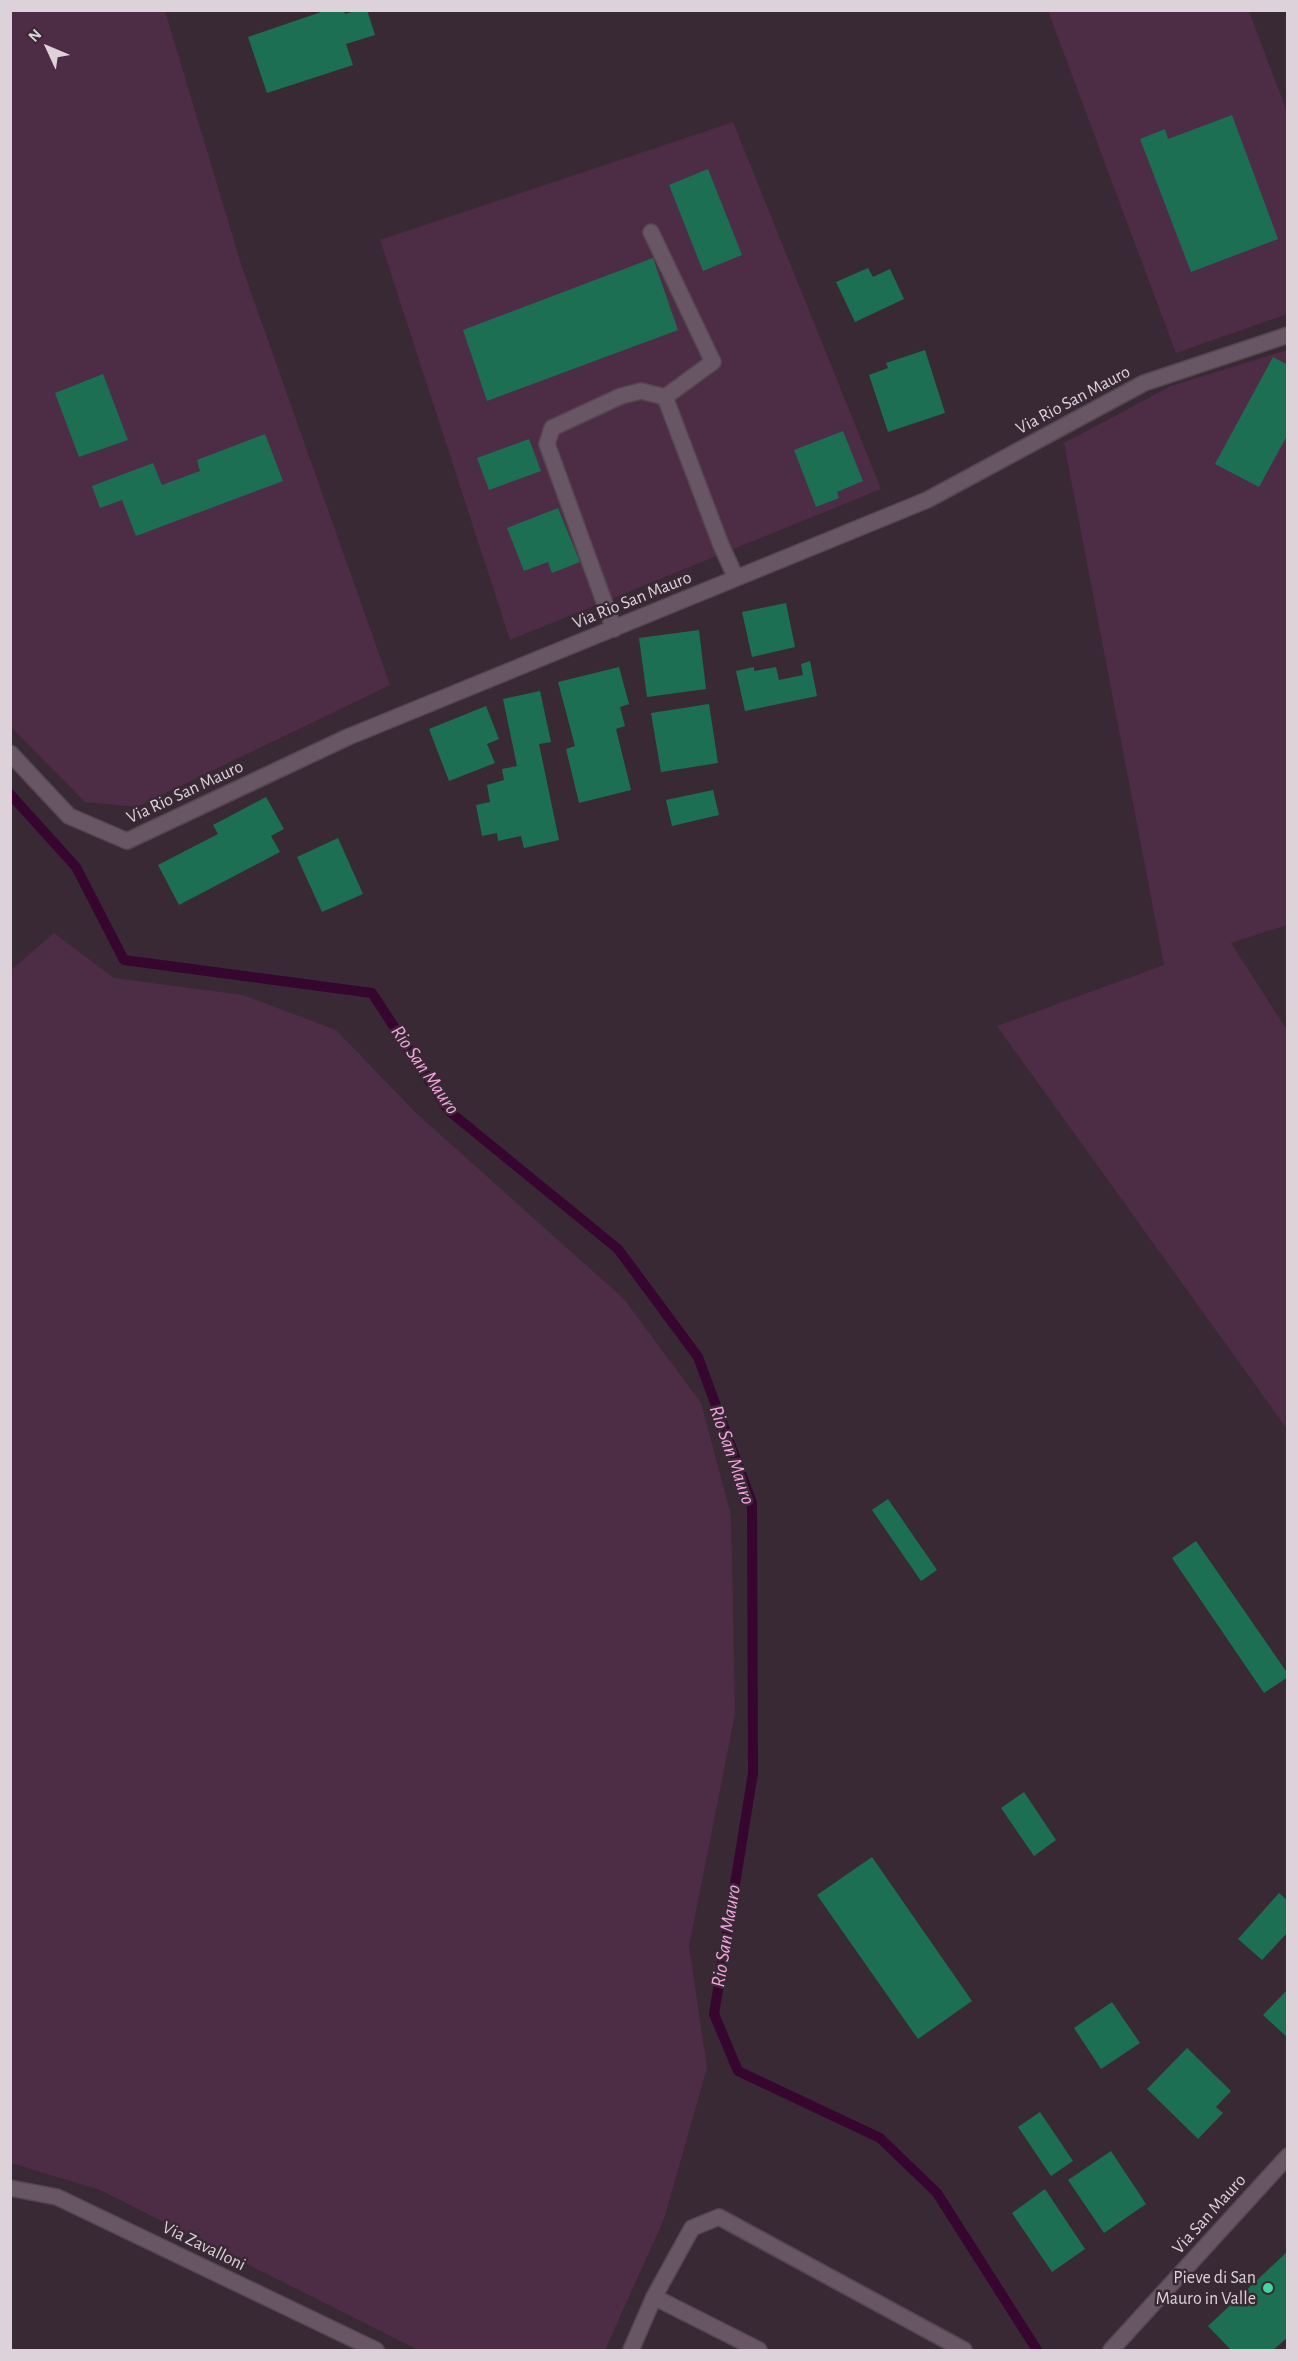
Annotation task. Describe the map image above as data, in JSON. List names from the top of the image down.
{
  "streets": {
    "street": ["Via Rio San Mauro", "Via San Mauro", "Via Zavalloni"]
  },
  "water": ["Rio San Mauro"],
  "places": ["Pieve di San Mauro in Valle"],
  "north": "top left"
}
